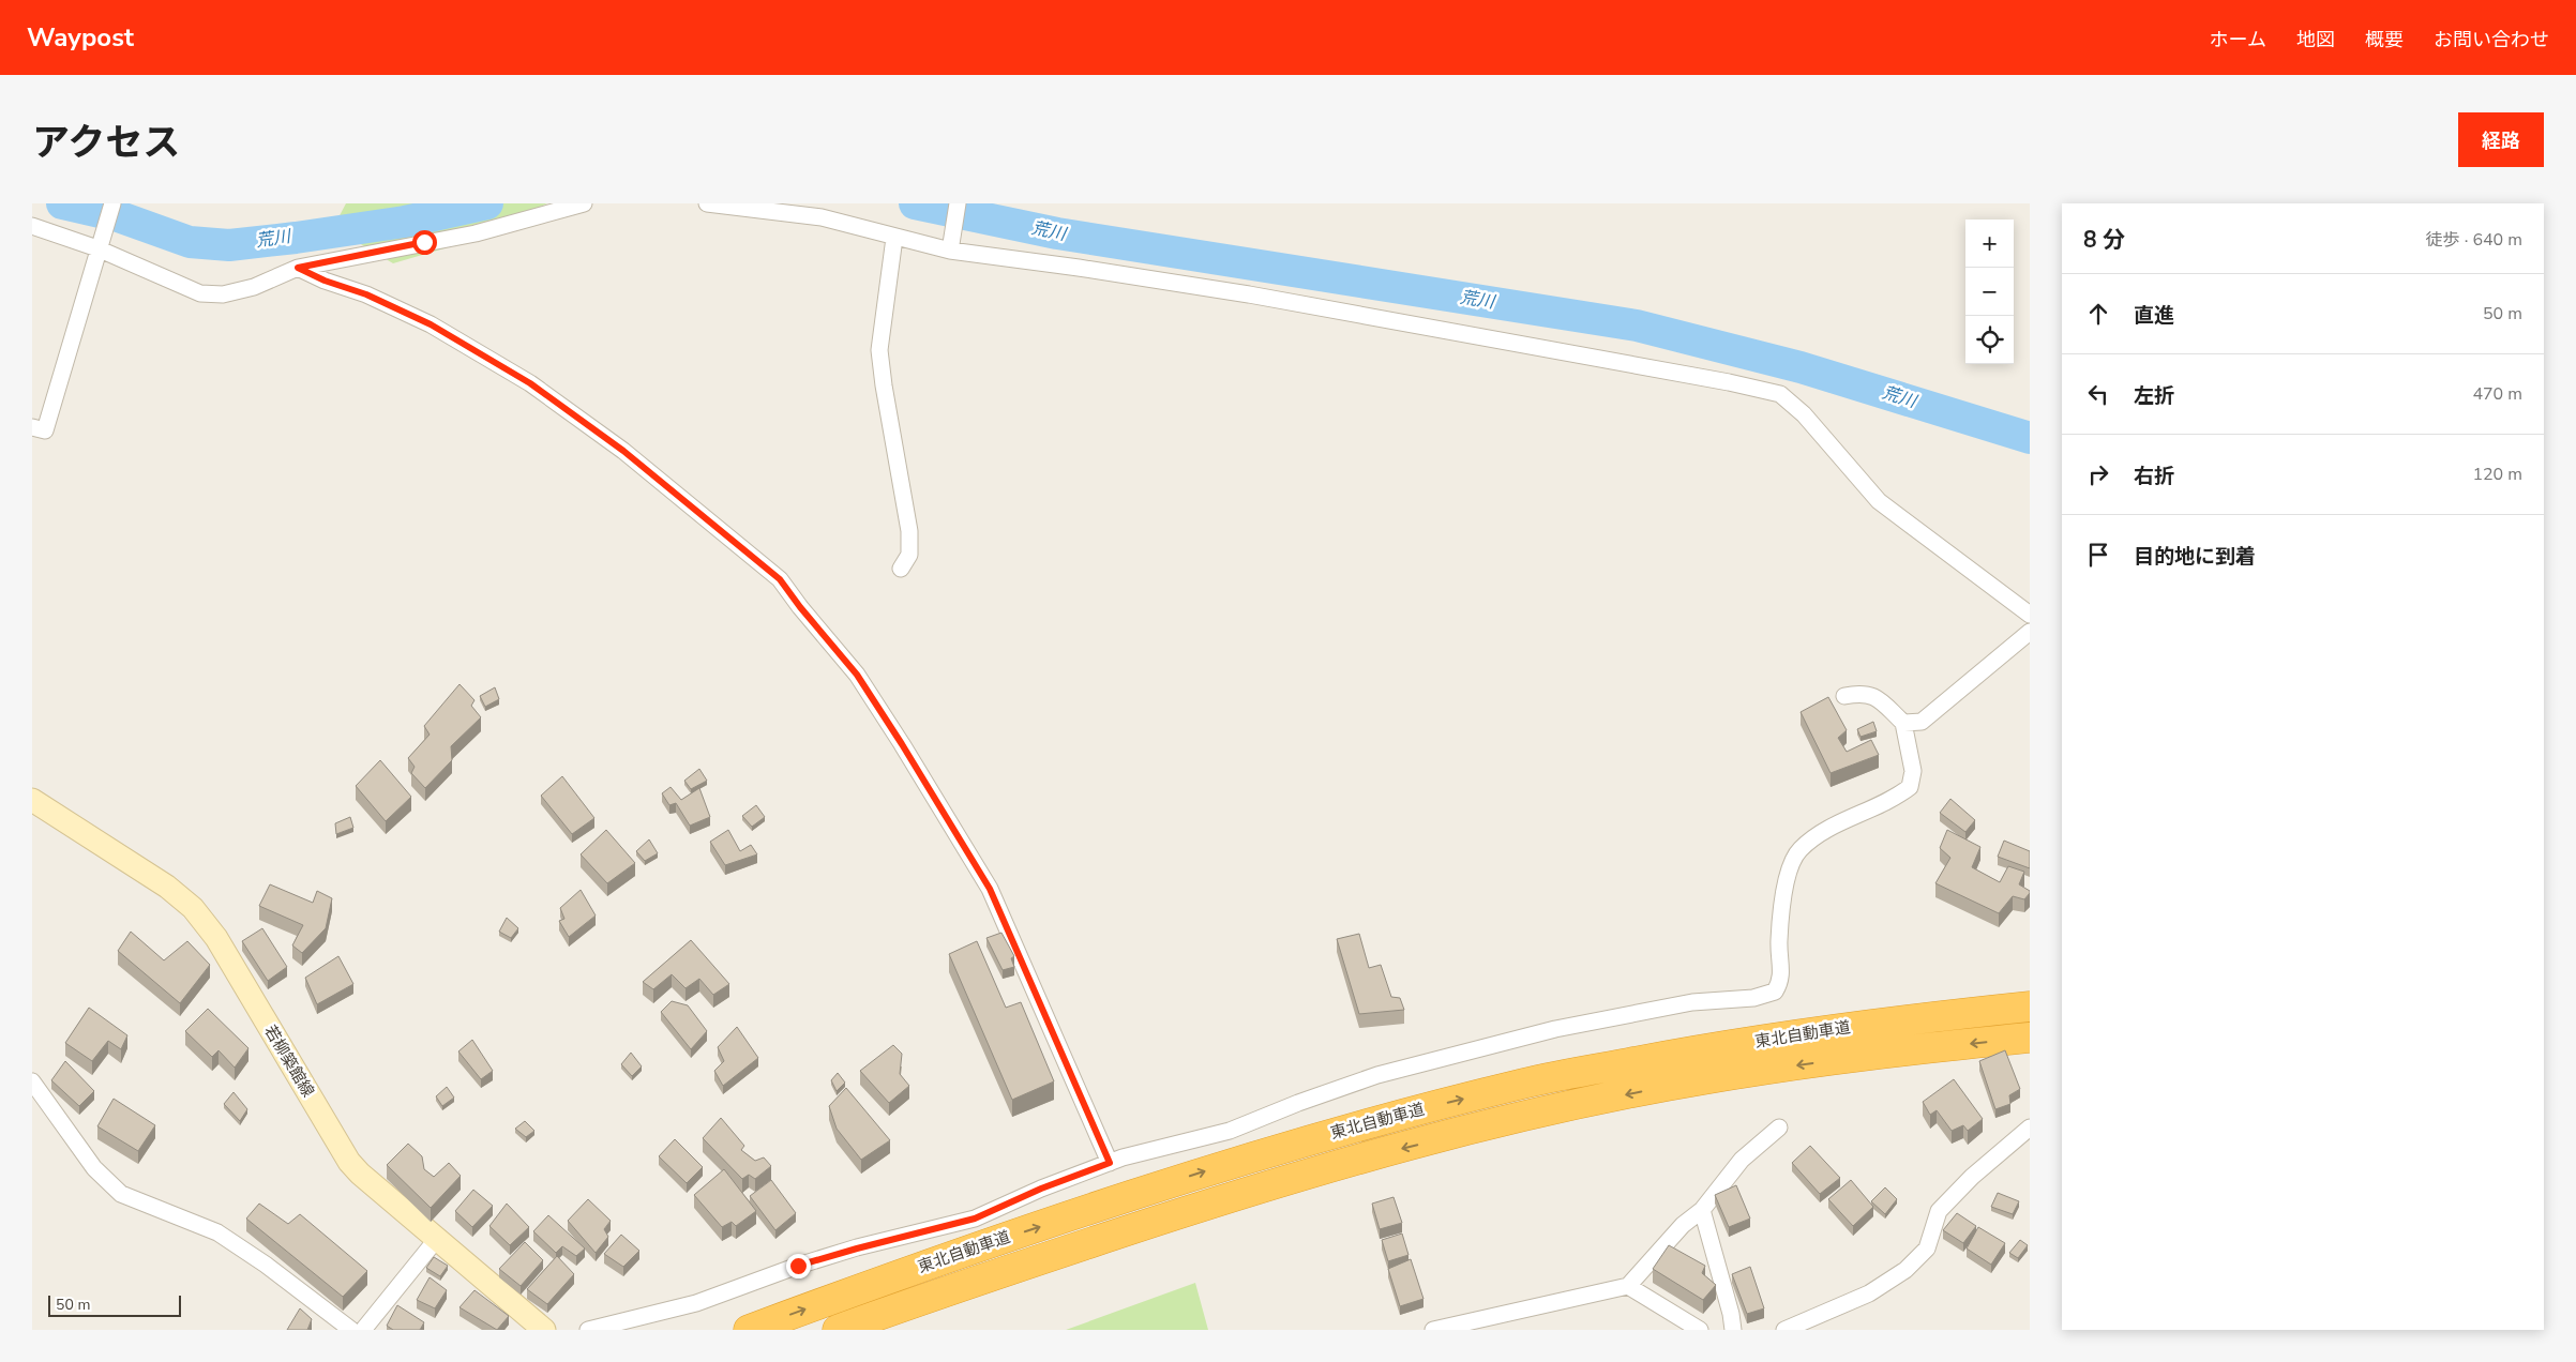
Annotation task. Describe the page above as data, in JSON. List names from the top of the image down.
{
  "streets": {
    "highway": ["東北自動車道"],
    "main road": ["若柳築館線"]
  },
  "water": ["荒川"],
  "scale_bar": "50 m",
  "page": {
    "header": "Waypost",
    "nav": [
      "ホーム",
      "地図",
      "概要",
      "お問い合わせ"
    ],
    "title": "アクセス",
    "buttons": "経路",
    "heading": ["8 分", "徒歩 · 640 m"],
    "map_buttons": ["+", "−"],
    "list": [
      ["直進", "50 m"],
      ["左折", "470 m"],
      ["右折", "120 m"],
      "目的地に到着"
    ],
    "scale": "50 m"
  }
}
